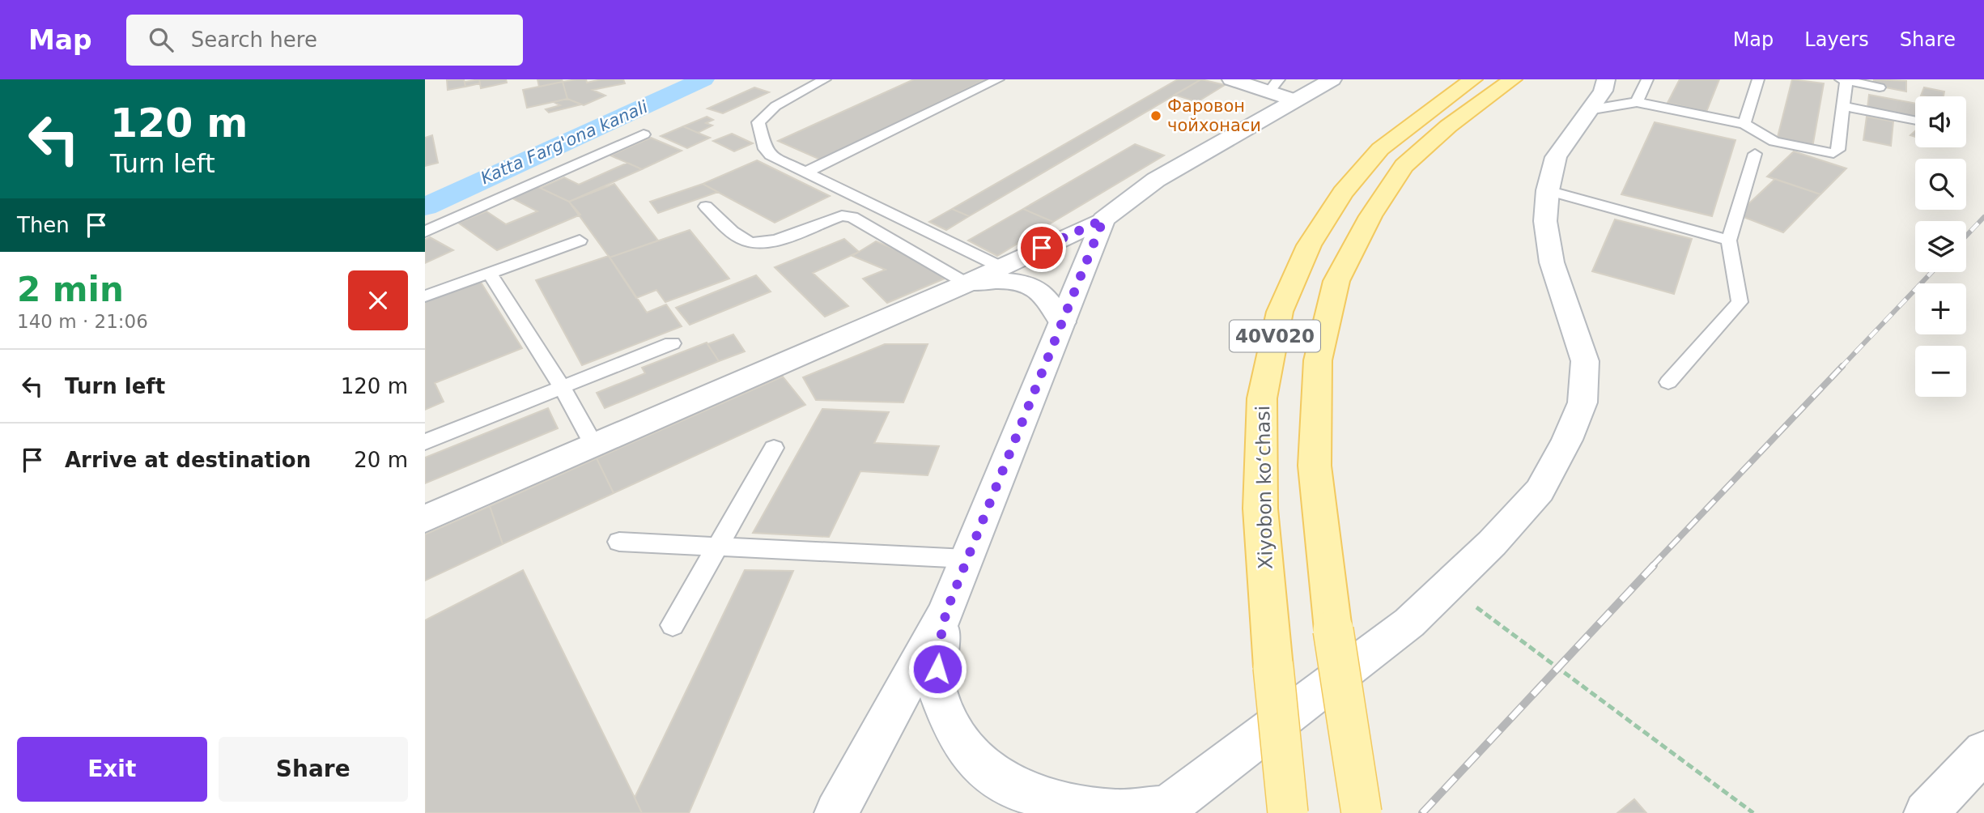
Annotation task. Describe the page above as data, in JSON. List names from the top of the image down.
{
  "streets": {
    "main road": ["40V020", "Xiyobon koʻchasi"]
  },
  "water": ["Katta Farg'ona kanali"],
  "places": ["Фаровон чойхонаси"],
  "page": {
    "header": "Map",
    "search": "Search here",
    "nav": ["Map", "Layers", "Share"],
    "turn": ["120 m", "Turn left"],
    "map_buttons": ["+", "−"],
    "then": "Then",
    "heading": ["2 min", "140 m · 21:06"],
    "list": [
      {
        "name": "Turn left",
        "value": "120 m"
      },
      {
        "name": "Arrive at destination",
        "value": "20 m"
      }
    ],
    "buttons": ["Exit", "Share"]
  }
}
